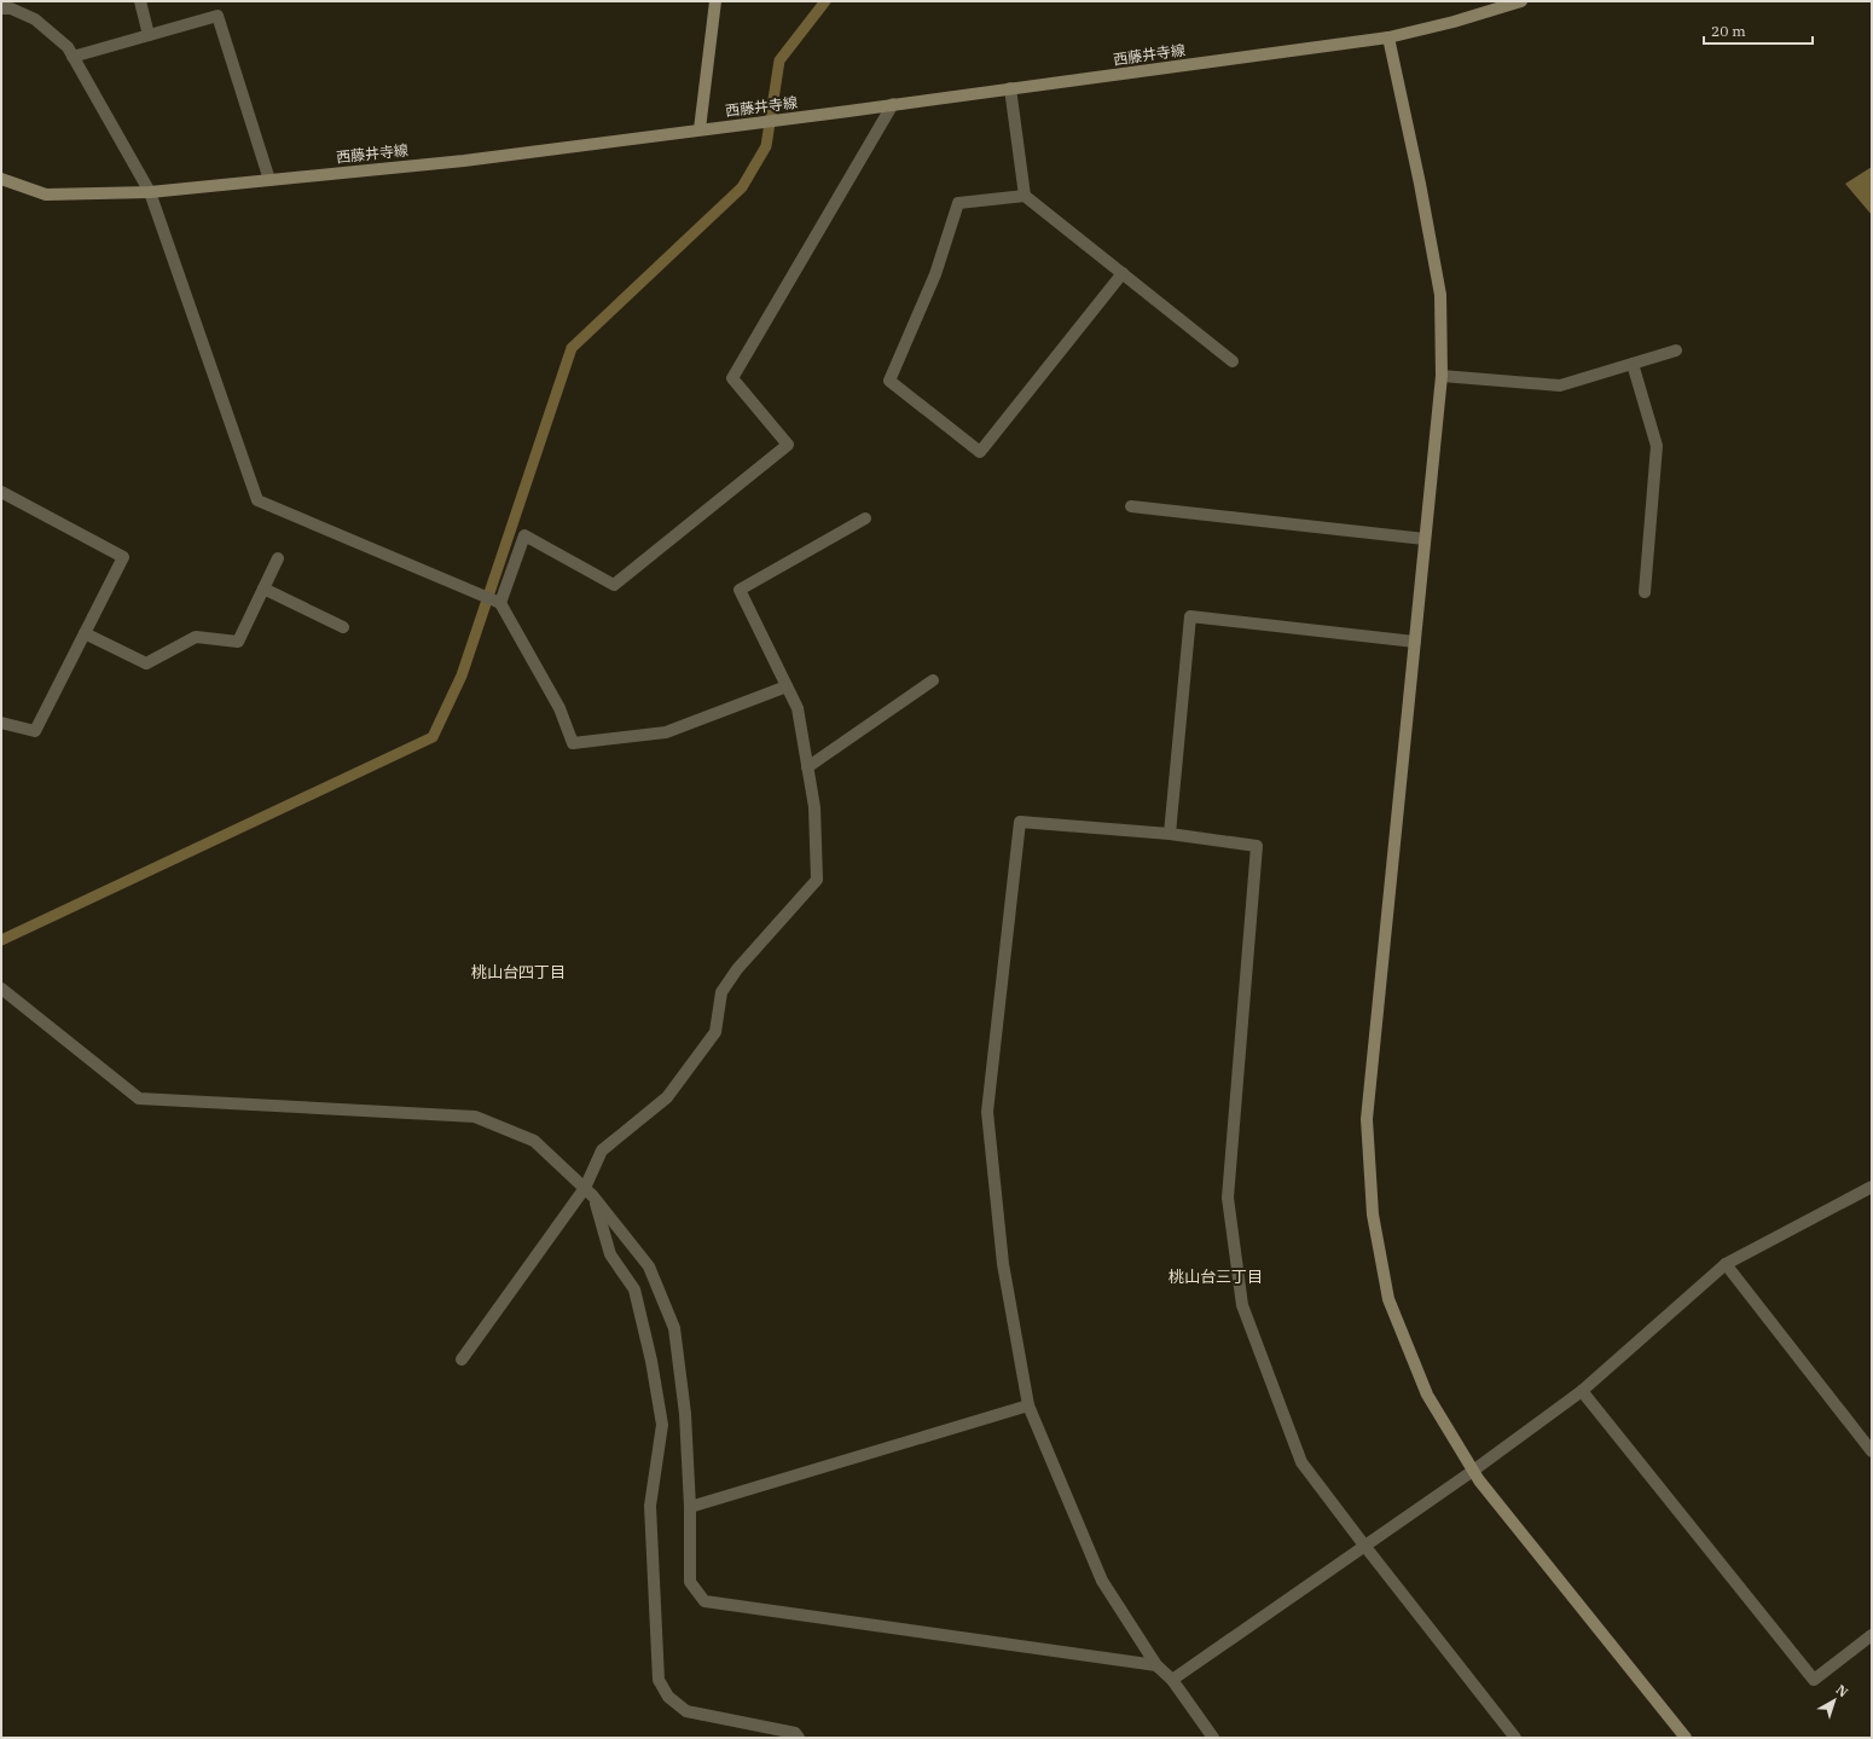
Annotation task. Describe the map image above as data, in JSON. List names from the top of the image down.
{
  "streets": {
    "street": ["西藤井寺線"]
  },
  "districts": ["桃山台四丁目", "桃山台三丁目"],
  "scale_bar": "20 m",
  "north": "top right"
}
